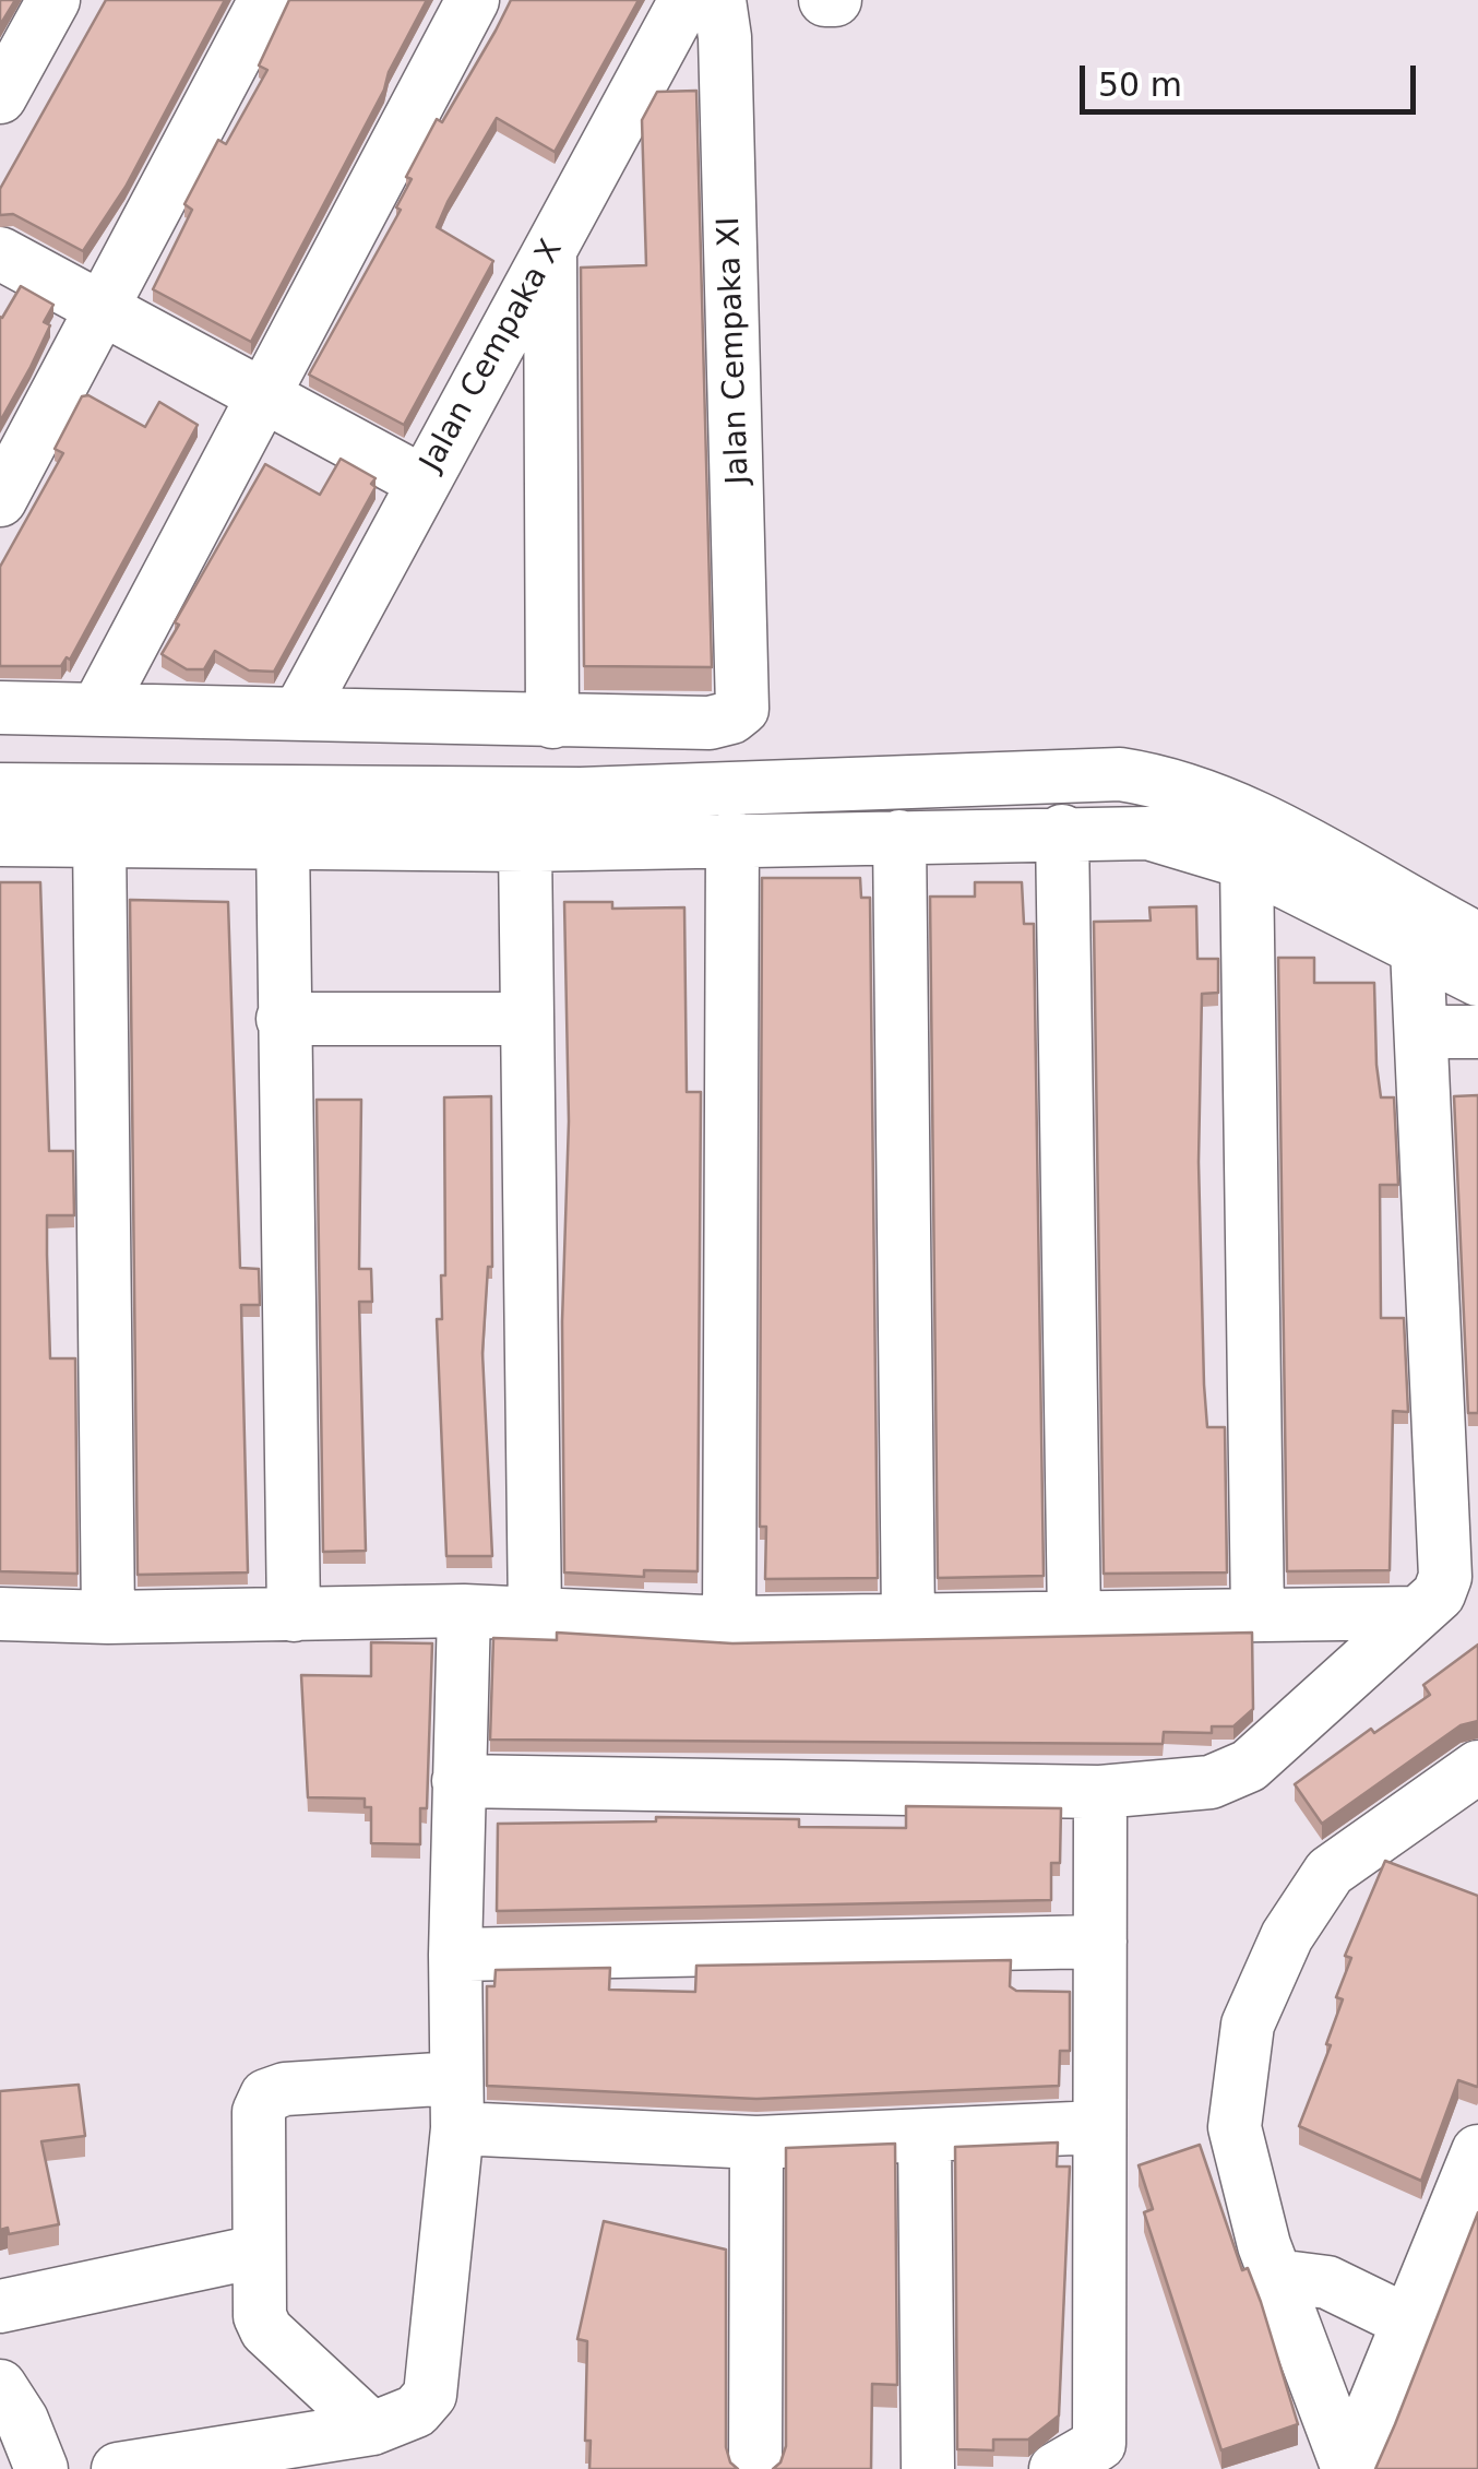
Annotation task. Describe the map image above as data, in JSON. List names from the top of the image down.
{
  "streets": {
    "street": ["Jalan Cempaka XI", "Jalan Cempaka X"]
  },
  "scale_bar": "50 m"
}
